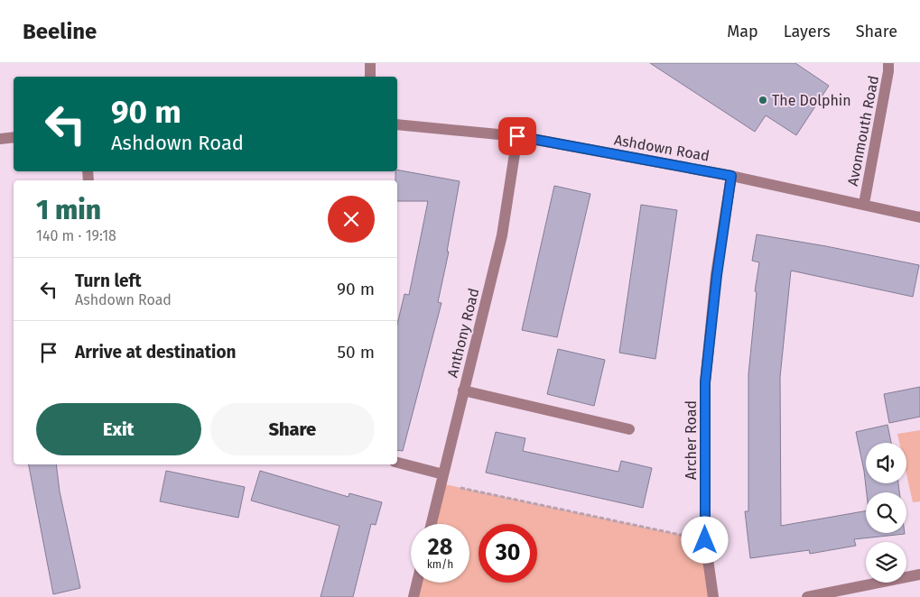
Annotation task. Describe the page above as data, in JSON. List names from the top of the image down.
{
  "streets": {
    "street": [
      "Avonmouth Road",
      "Ashdown Road",
      "Anthony Road",
      "Archer Road"
    ]
  },
  "crossings": [
    ["Avonmouth Road", "Ashdown Road"],
    ["Ashdown Road", "Anthony Road"],
    ["Ashdown Road", "Archer Road"]
  ],
  "places": ["The Dolphin"],
  "page": {
    "header": "Beeline",
    "nav": ["Map", "Layers", "Share"],
    "turn": ["90 m", "Ashdown Road"],
    "heading": ["1 min", "140 m · 19:18"],
    "list": [
      {
        "name": "Turn left",
        "note": "Ashdown Road",
        "value": "90 m"
      },
      {
        "name": "Arrive at destination",
        "value": "50 m"
      }
    ],
    "buttons": ["Exit", "Share"],
    "speed": "28 km/h",
    "limit": "30"
  }
}
